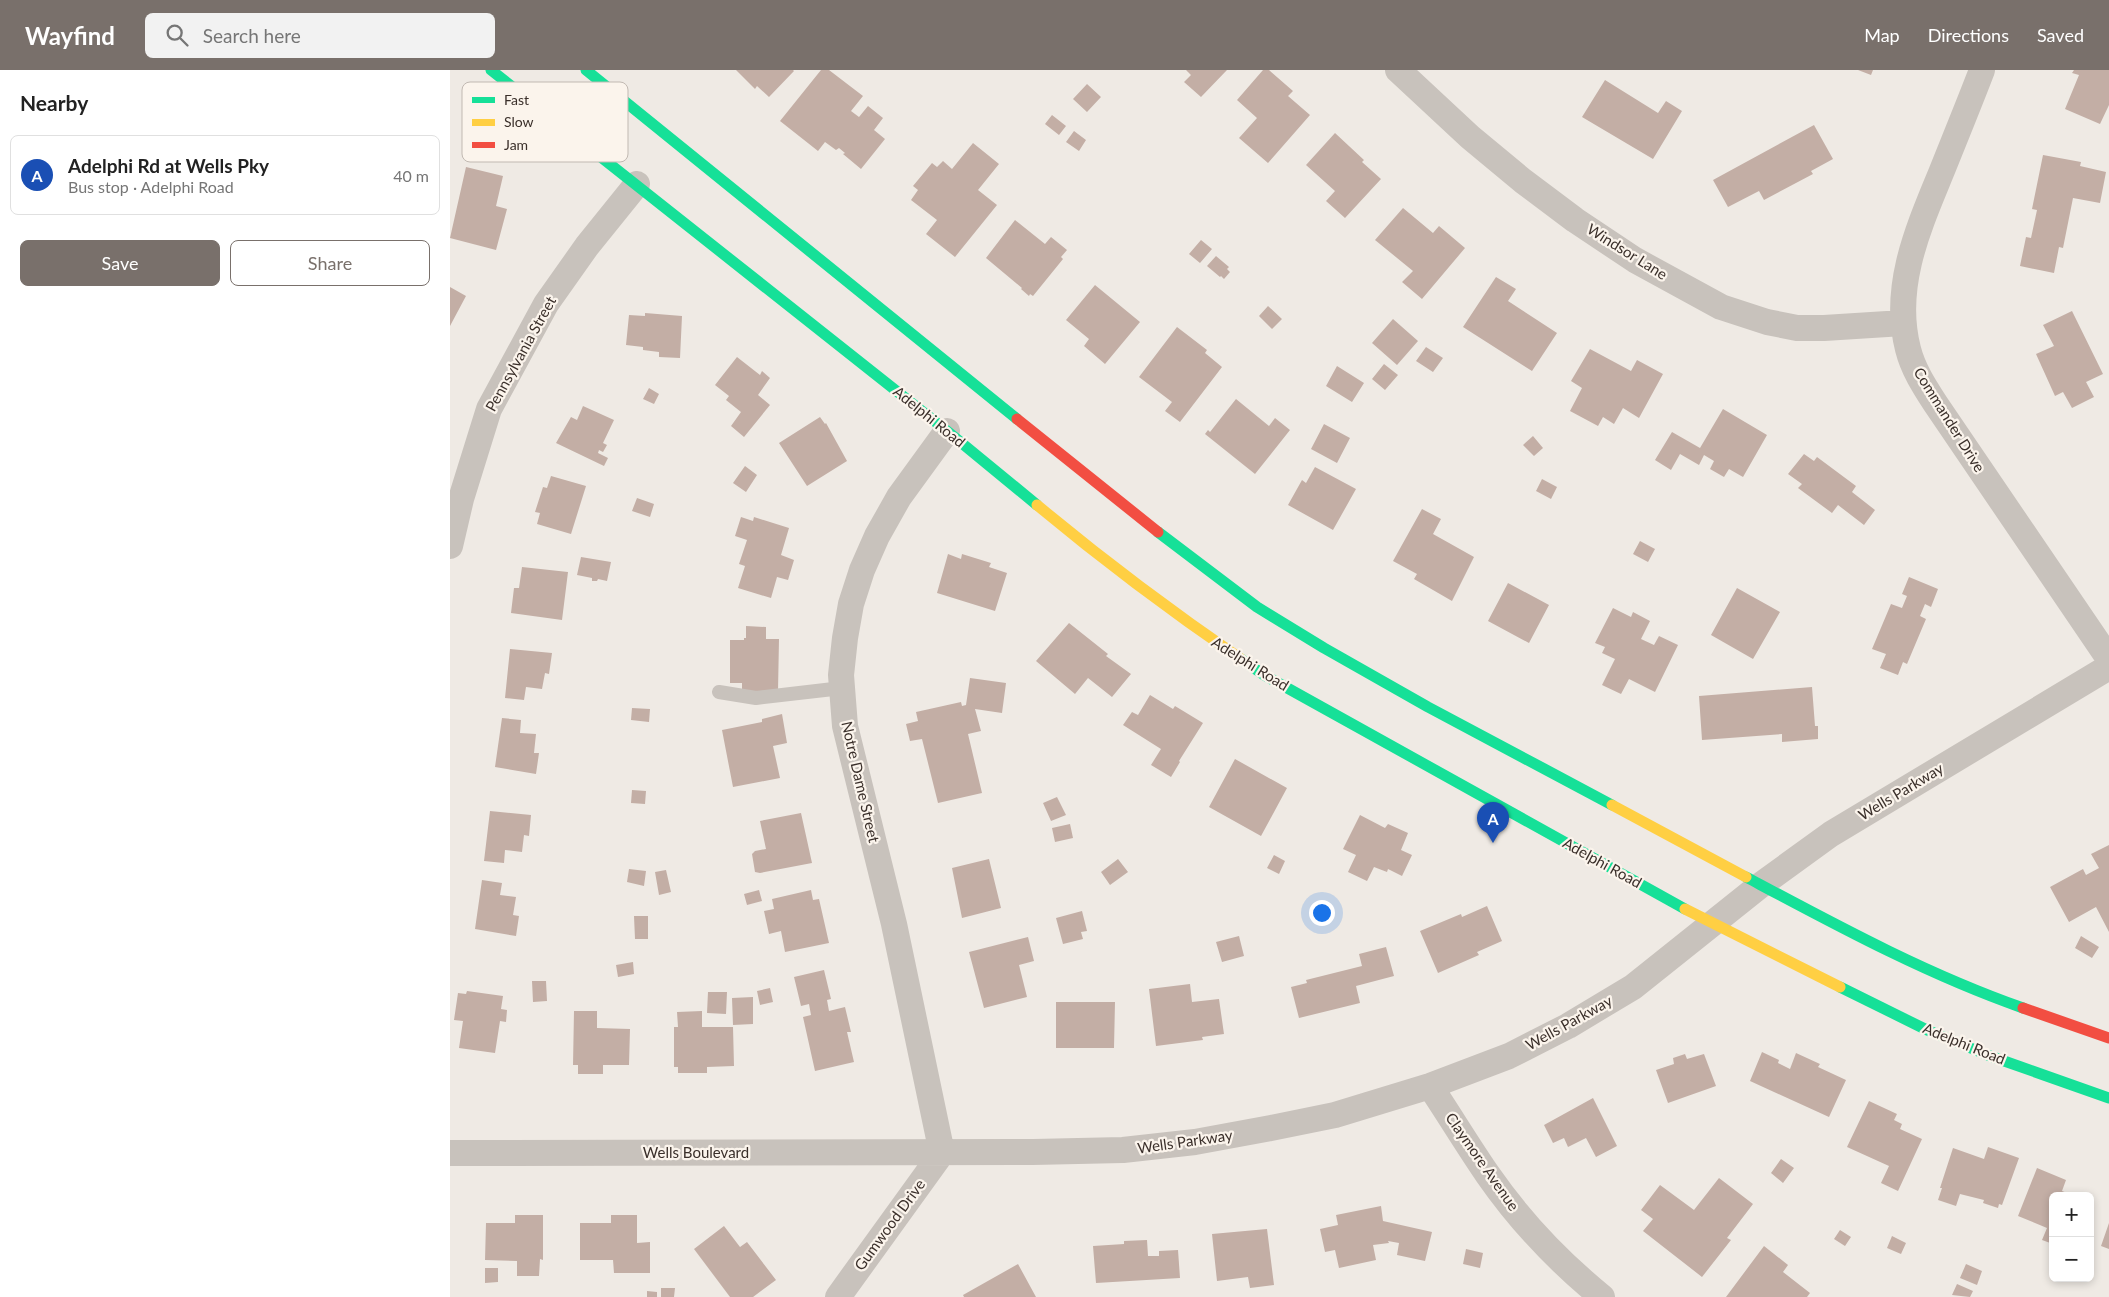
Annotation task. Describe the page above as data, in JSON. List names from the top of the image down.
{
  "streets": {
    "main road": ["Adelphi Road"],
    "street": [
      "Windsor Lane",
      "Pennsylvania Street",
      "Commander Drive",
      "Notre Dame Street",
      "Wells Parkway",
      "Wells Boulevard",
      "Claymore Avenue",
      "Gumwood Drive"
    ]
  },
  "crossings": [
    ["Windsor Lane", "Commander Drive"],
    ["Pennsylvania Street", "Adelphi Road"],
    ["Adelphi Road", "Notre Dame Street"],
    ["Adelphi Road", "Wells Parkway"],
    ["Notre Dame Street", "Wells Parkway"],
    ["Notre Dame Street", "Wells Boulevard"],
    ["Notre Dame Street", "Gumwood Drive"],
    ["Wells Parkway", "Wells Boulevard"],
    ["Wells Parkway", "Claymore Avenue"],
    ["Wells Parkway", "Gumwood Drive"],
    ["Wells Boulevard", "Gumwood Drive"]
  ],
  "legend": ["Fast", "Slow", "Jam"],
  "page": {
    "header": "Wayfind",
    "search": "Search here",
    "nav": ["Map", "Directions", "Saved"],
    "heading": "Nearby",
    "list": [
      {
        "mark": "A",
        "name": "Adelphi Rd at Wells Pky",
        "note": "Bus stop · Adelphi Road",
        "value": "40 m"
      }
    ],
    "buttons": ["Save", "Share"],
    "pins": "A",
    "map_buttons": ["+", "−"]
  }
}
